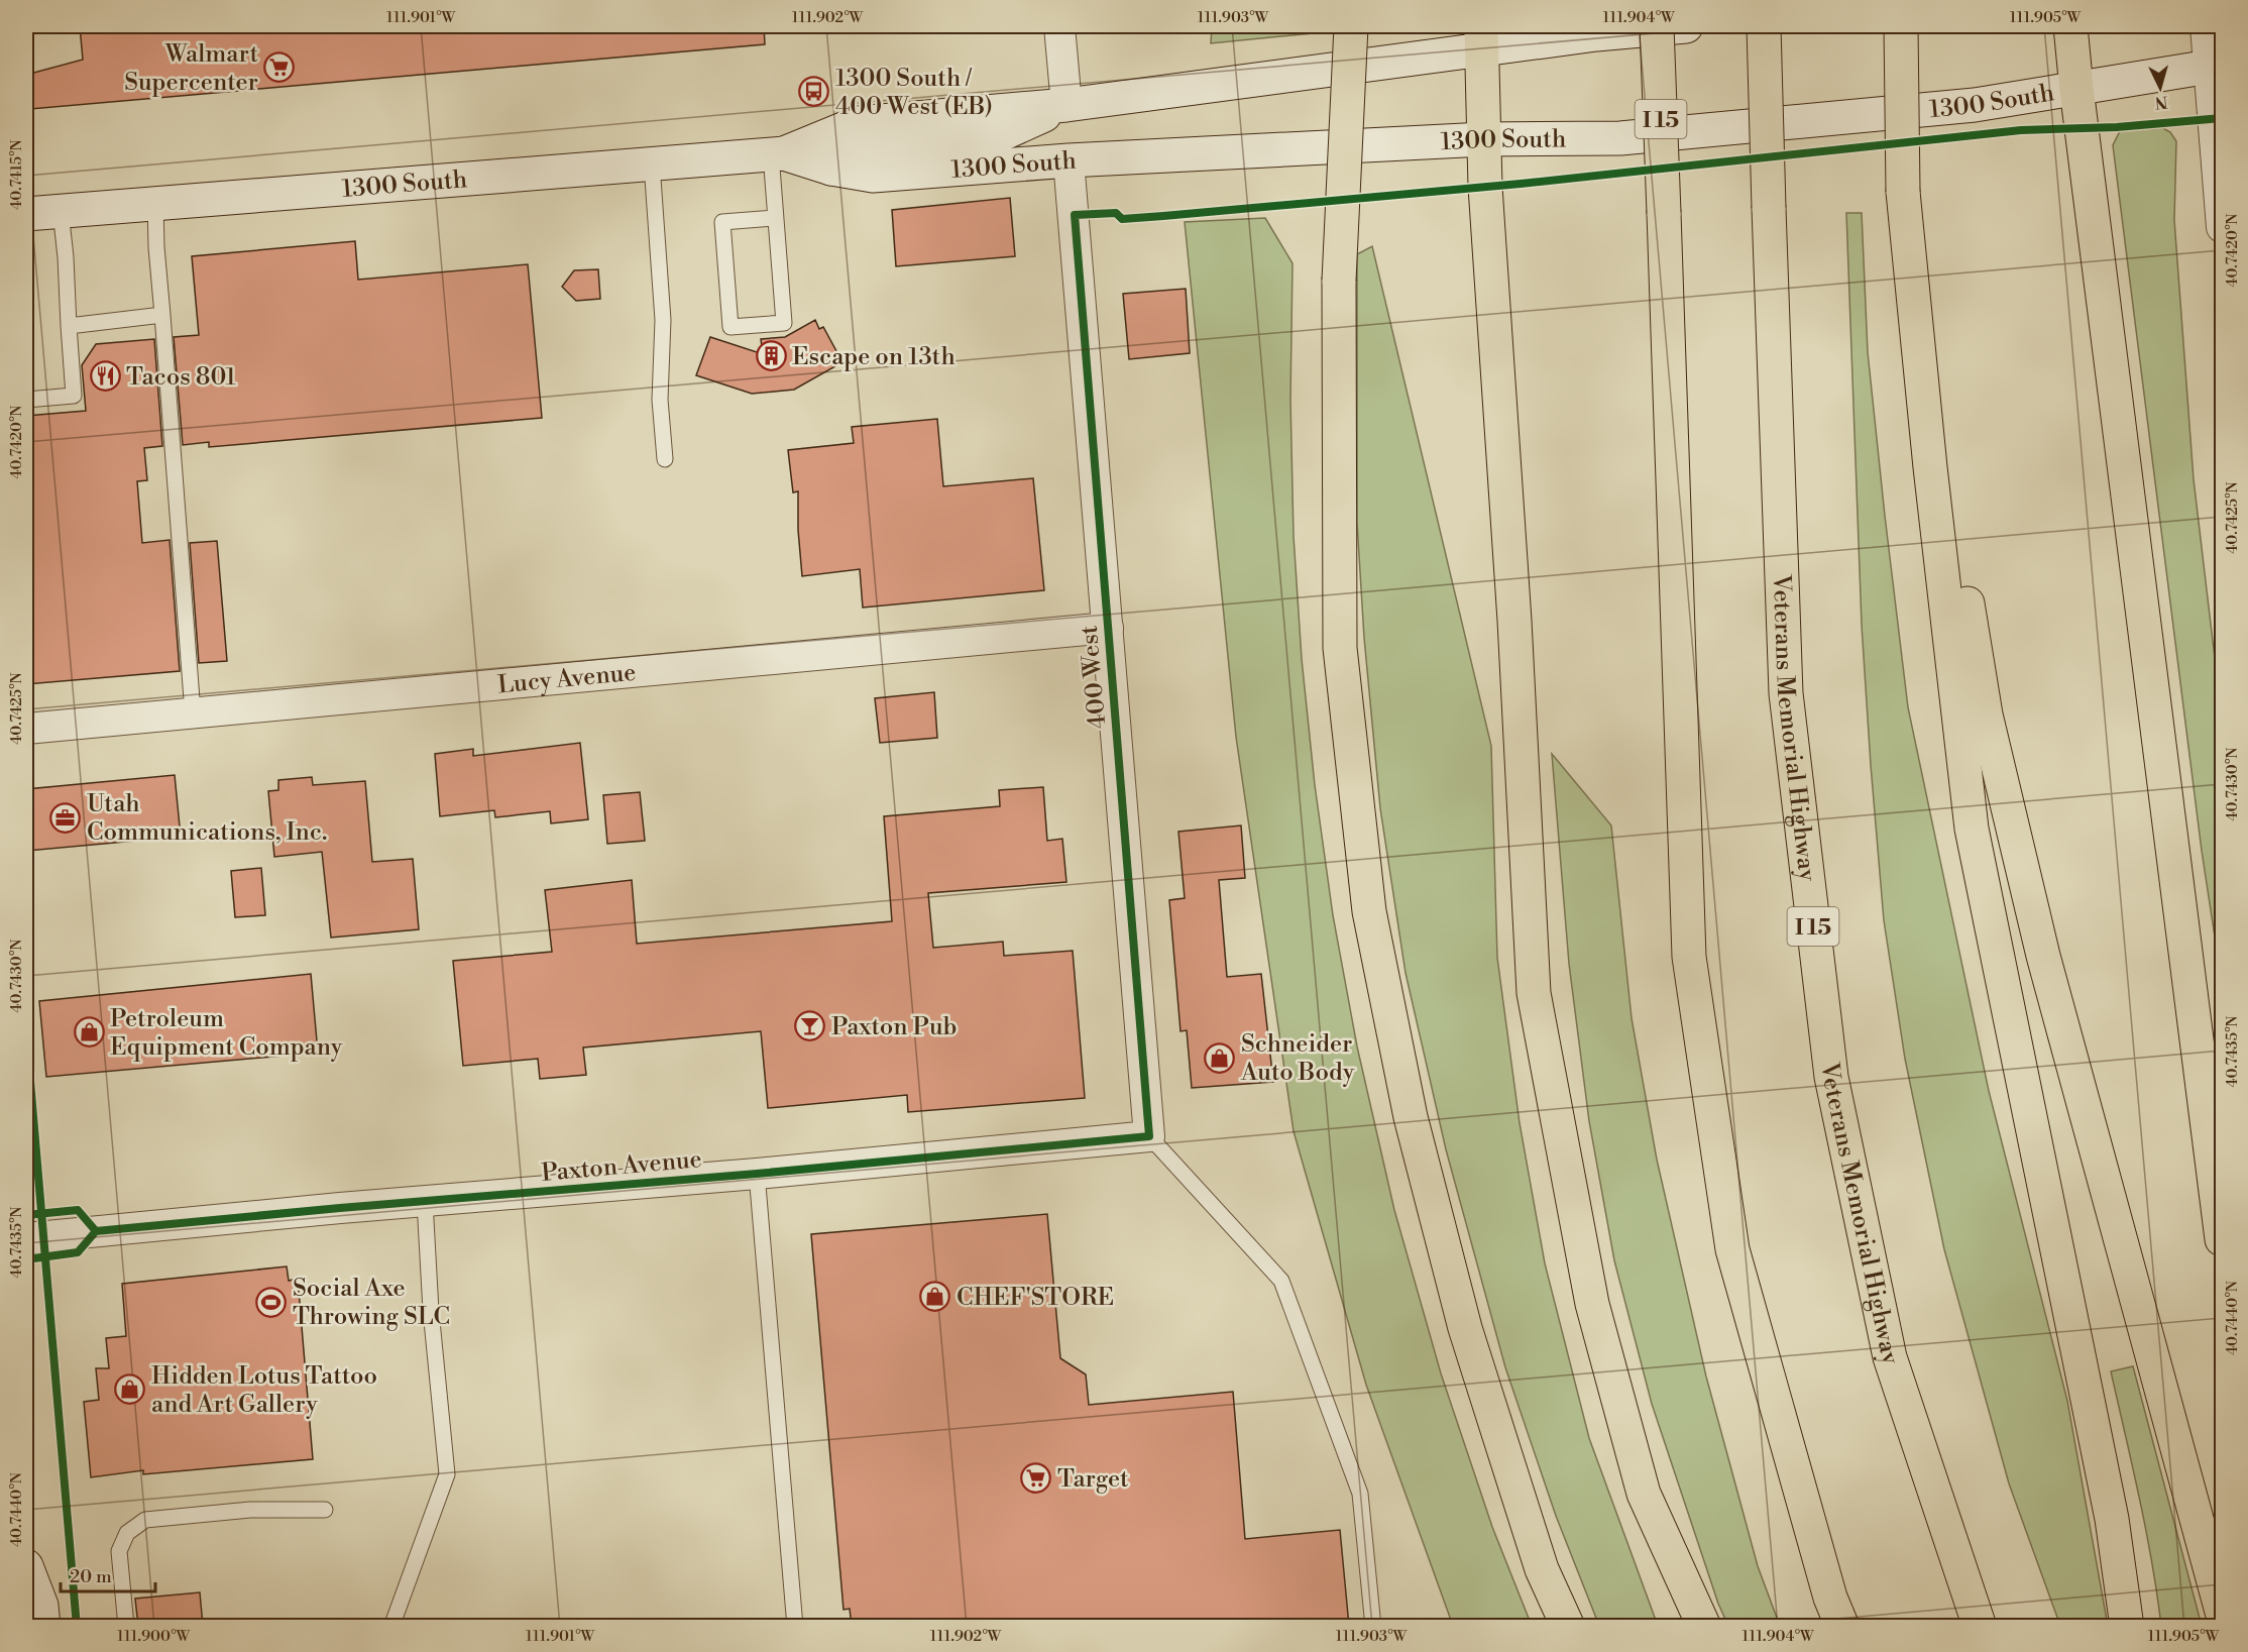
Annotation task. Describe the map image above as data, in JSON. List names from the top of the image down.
{
  "streets": {
    "highway": ["I 15", "Veterans Memorial Highway"],
    "main road": ["1300 South"],
    "street": ["400 West", "Lucy Avenue", "Paxton Avenue"]
  },
  "crossings": [
    ["1300 South", "400 West"],
    ["400 West", "Lucy Avenue"],
    ["400 West", "Paxton Avenue"]
  ],
  "places": {
    "supermarket": ["Walmart Supercenter", "Target"],
    "bus stop": ["1300 South / 400 West (EB)"],
    "building": ["Escape on 13th"],
    "restaurant": ["Tacos 801"],
    "office": ["Utah Communications, Inc."],
    "bar": ["Paxton Pub"],
    "shop": [
      "Petroleum Equipment Company",
      "Schneider Auto Body",
      "CHEF'STORE",
      "Hidden Lotus Tattoo and Art Gallery"
    ],
    "sports": ["Social Axe Throwing SLC"]
  },
  "scale_bar": "20 m",
  "north": "bottom",
  "coordinates": [
    "111.901°W",
    "111.902°W",
    "111.903°W",
    "111.904°W",
    "111.905°W",
    "40.7415°N",
    "40.7420°N",
    "40.7425°N",
    "40.7430°N",
    "40.7435°N",
    "40.7440°N",
    "111.900°W"
  ]
}
